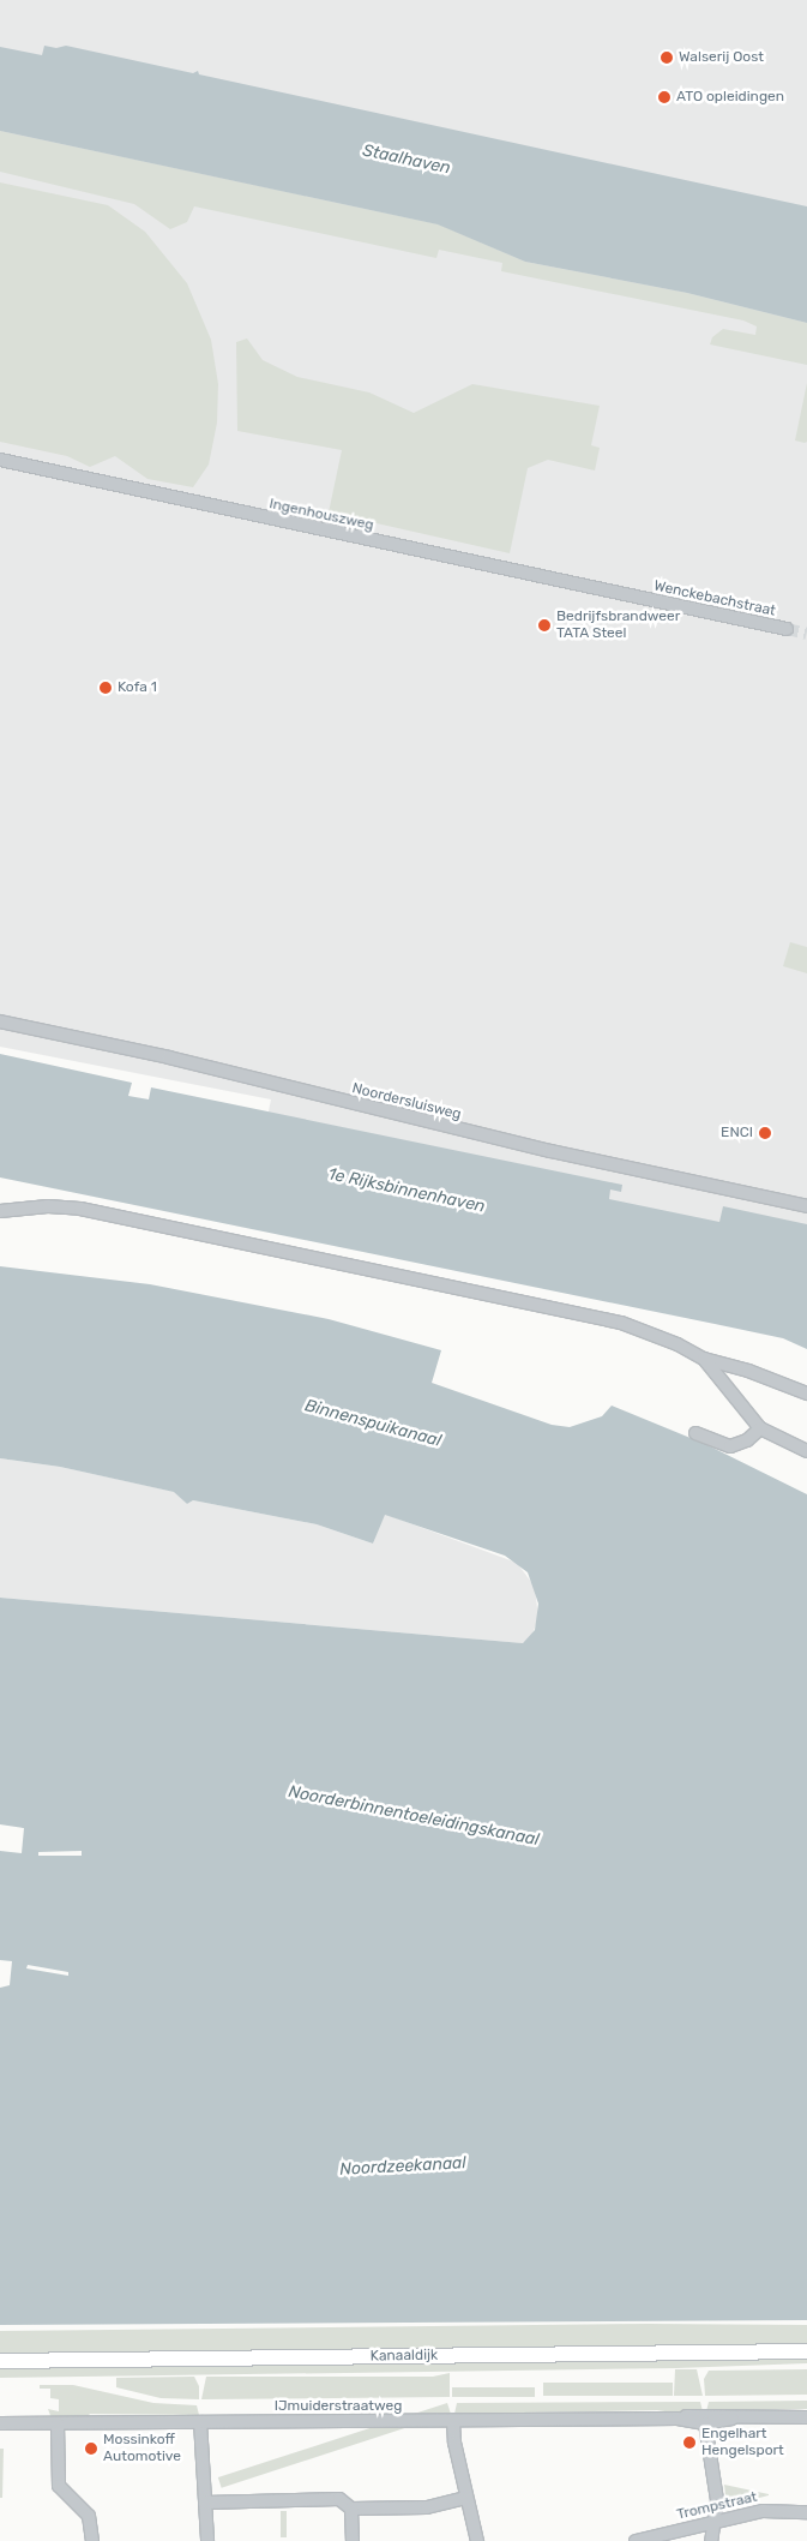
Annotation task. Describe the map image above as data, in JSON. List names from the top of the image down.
{
  "streets": {
    "main road": ["Kanaaldijk"],
    "street": [
      "Ingenhouszweg",
      "Wenckebachstraat",
      "Noordersluisweg",
      "IJmuiderstraatweg",
      "Trompstraat"
    ]
  },
  "crossings": [
    ["Ingenhouszweg", "Wenckebachstraat"]
  ],
  "water": [
    "Staalhaven",
    "1e Rijksbinnenhaven",
    "Binnenspuikanaal",
    "Noorderbinnentoeleidingskanaal",
    "Noordzeekanaal"
  ],
  "places": [
    "Walserij Oost",
    "ATO opleidingen",
    "Bedrijfsbrandweer TATA Steel",
    "Kofa 1",
    "ENCI",
    "Engelhart Hengelsport",
    "Mossinkoff Automotive"
  ]
}
